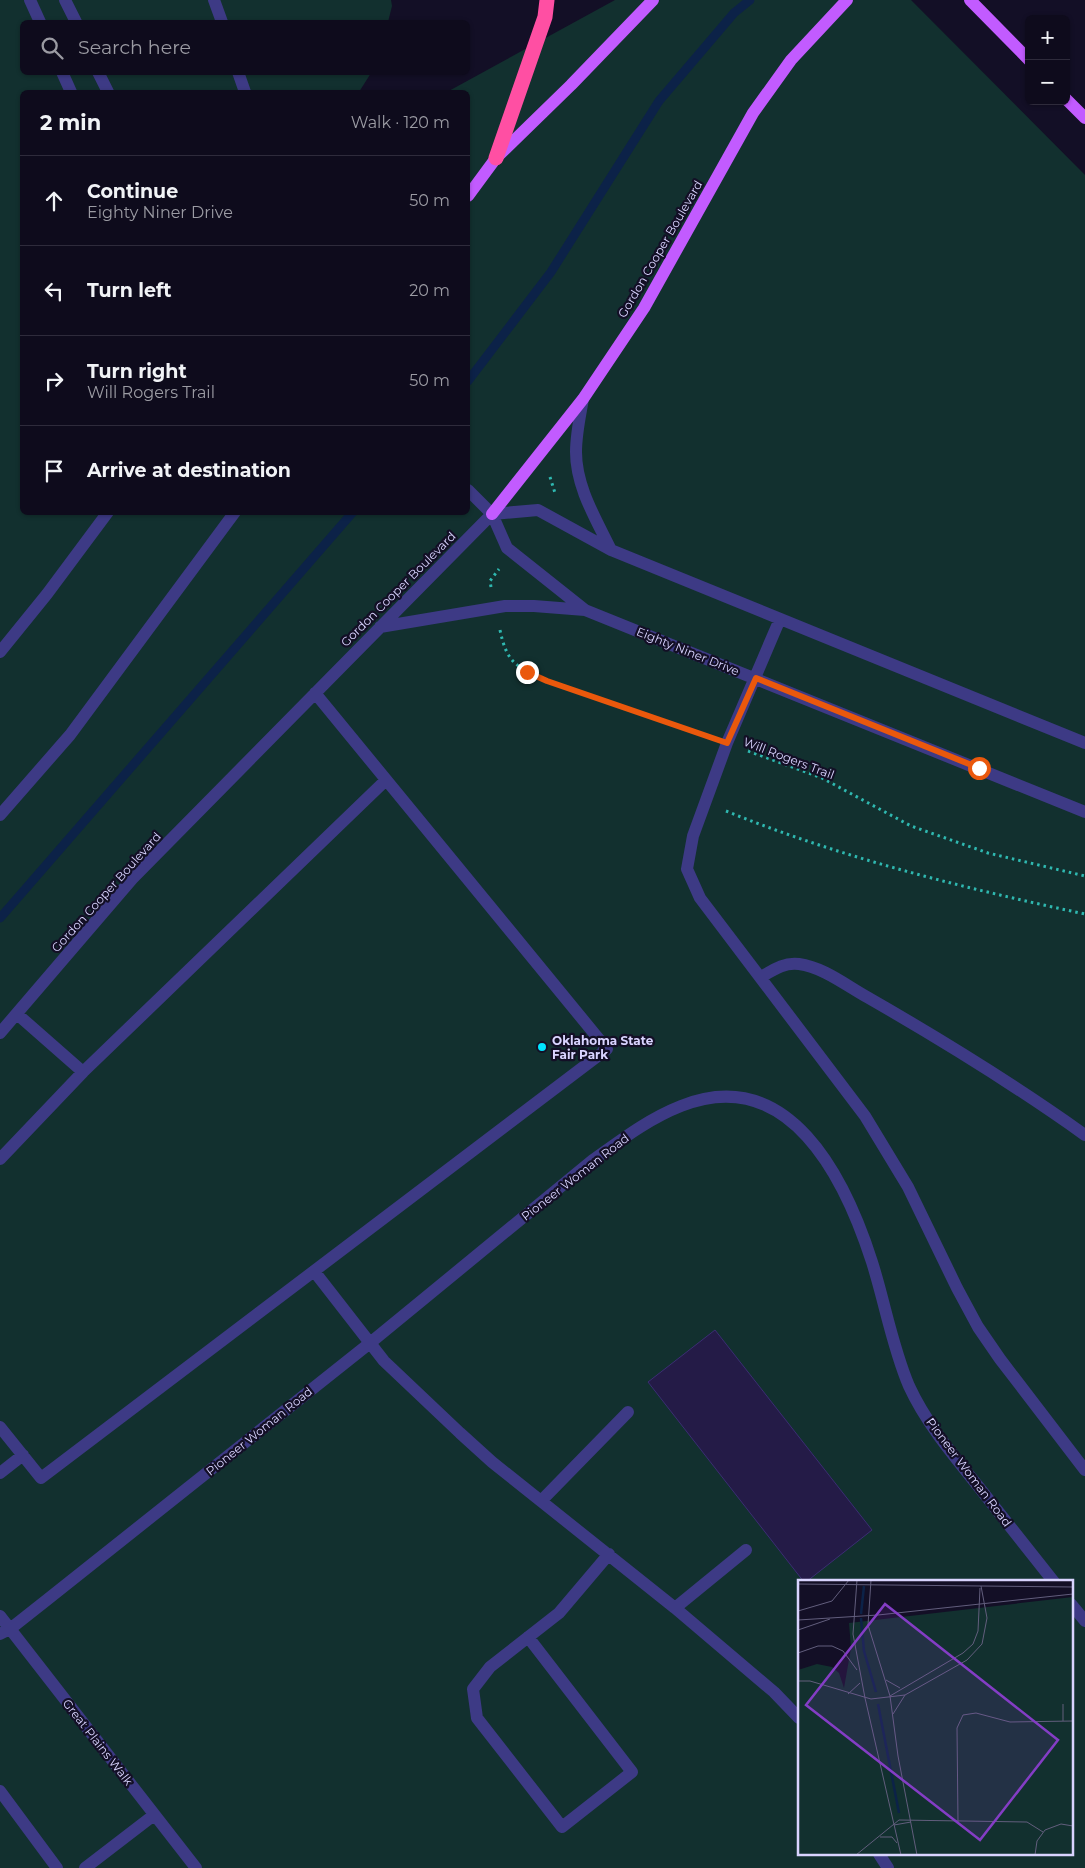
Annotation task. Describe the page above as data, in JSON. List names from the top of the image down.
{
  "streets": {
    "main road": ["Gordon Cooper Boulevard"],
    "street": ["Eighty Niner Drive", "Pioneer Woman Road", "Great Plains Walk"],
    "path": ["Will Rogers Trail"]
  },
  "crossings": [
    ["Gordon Cooper Boulevard", "Eighty Niner Drive"],
    ["Pioneer Woman Road", "Great Plains Walk"]
  ],
  "places": ["Oklahoma State Fair Park"],
  "page": {
    "map_buttons": ["+", "−"],
    "search": "Search here",
    "heading": ["2 min", "Walk · 120 m"],
    "list": [
      ["Continue", "Eighty Niner Drive", "50 m"],
      ["Turn left", "20 m"],
      ["Turn right", "Will Rogers Trail", "50 m"],
      "Arrive at destination"
    ]
  }
}
